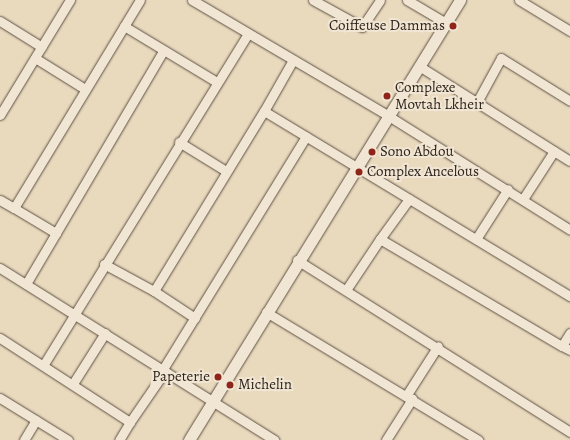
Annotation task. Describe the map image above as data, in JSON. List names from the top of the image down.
{
  "places": [
    "Coiffeuse Dammas",
    "Complexe Movtah Lkheir",
    "Sono Abdou",
    "Complex Ancelous",
    "Papeterie",
    "Michelin"
  ]
}
